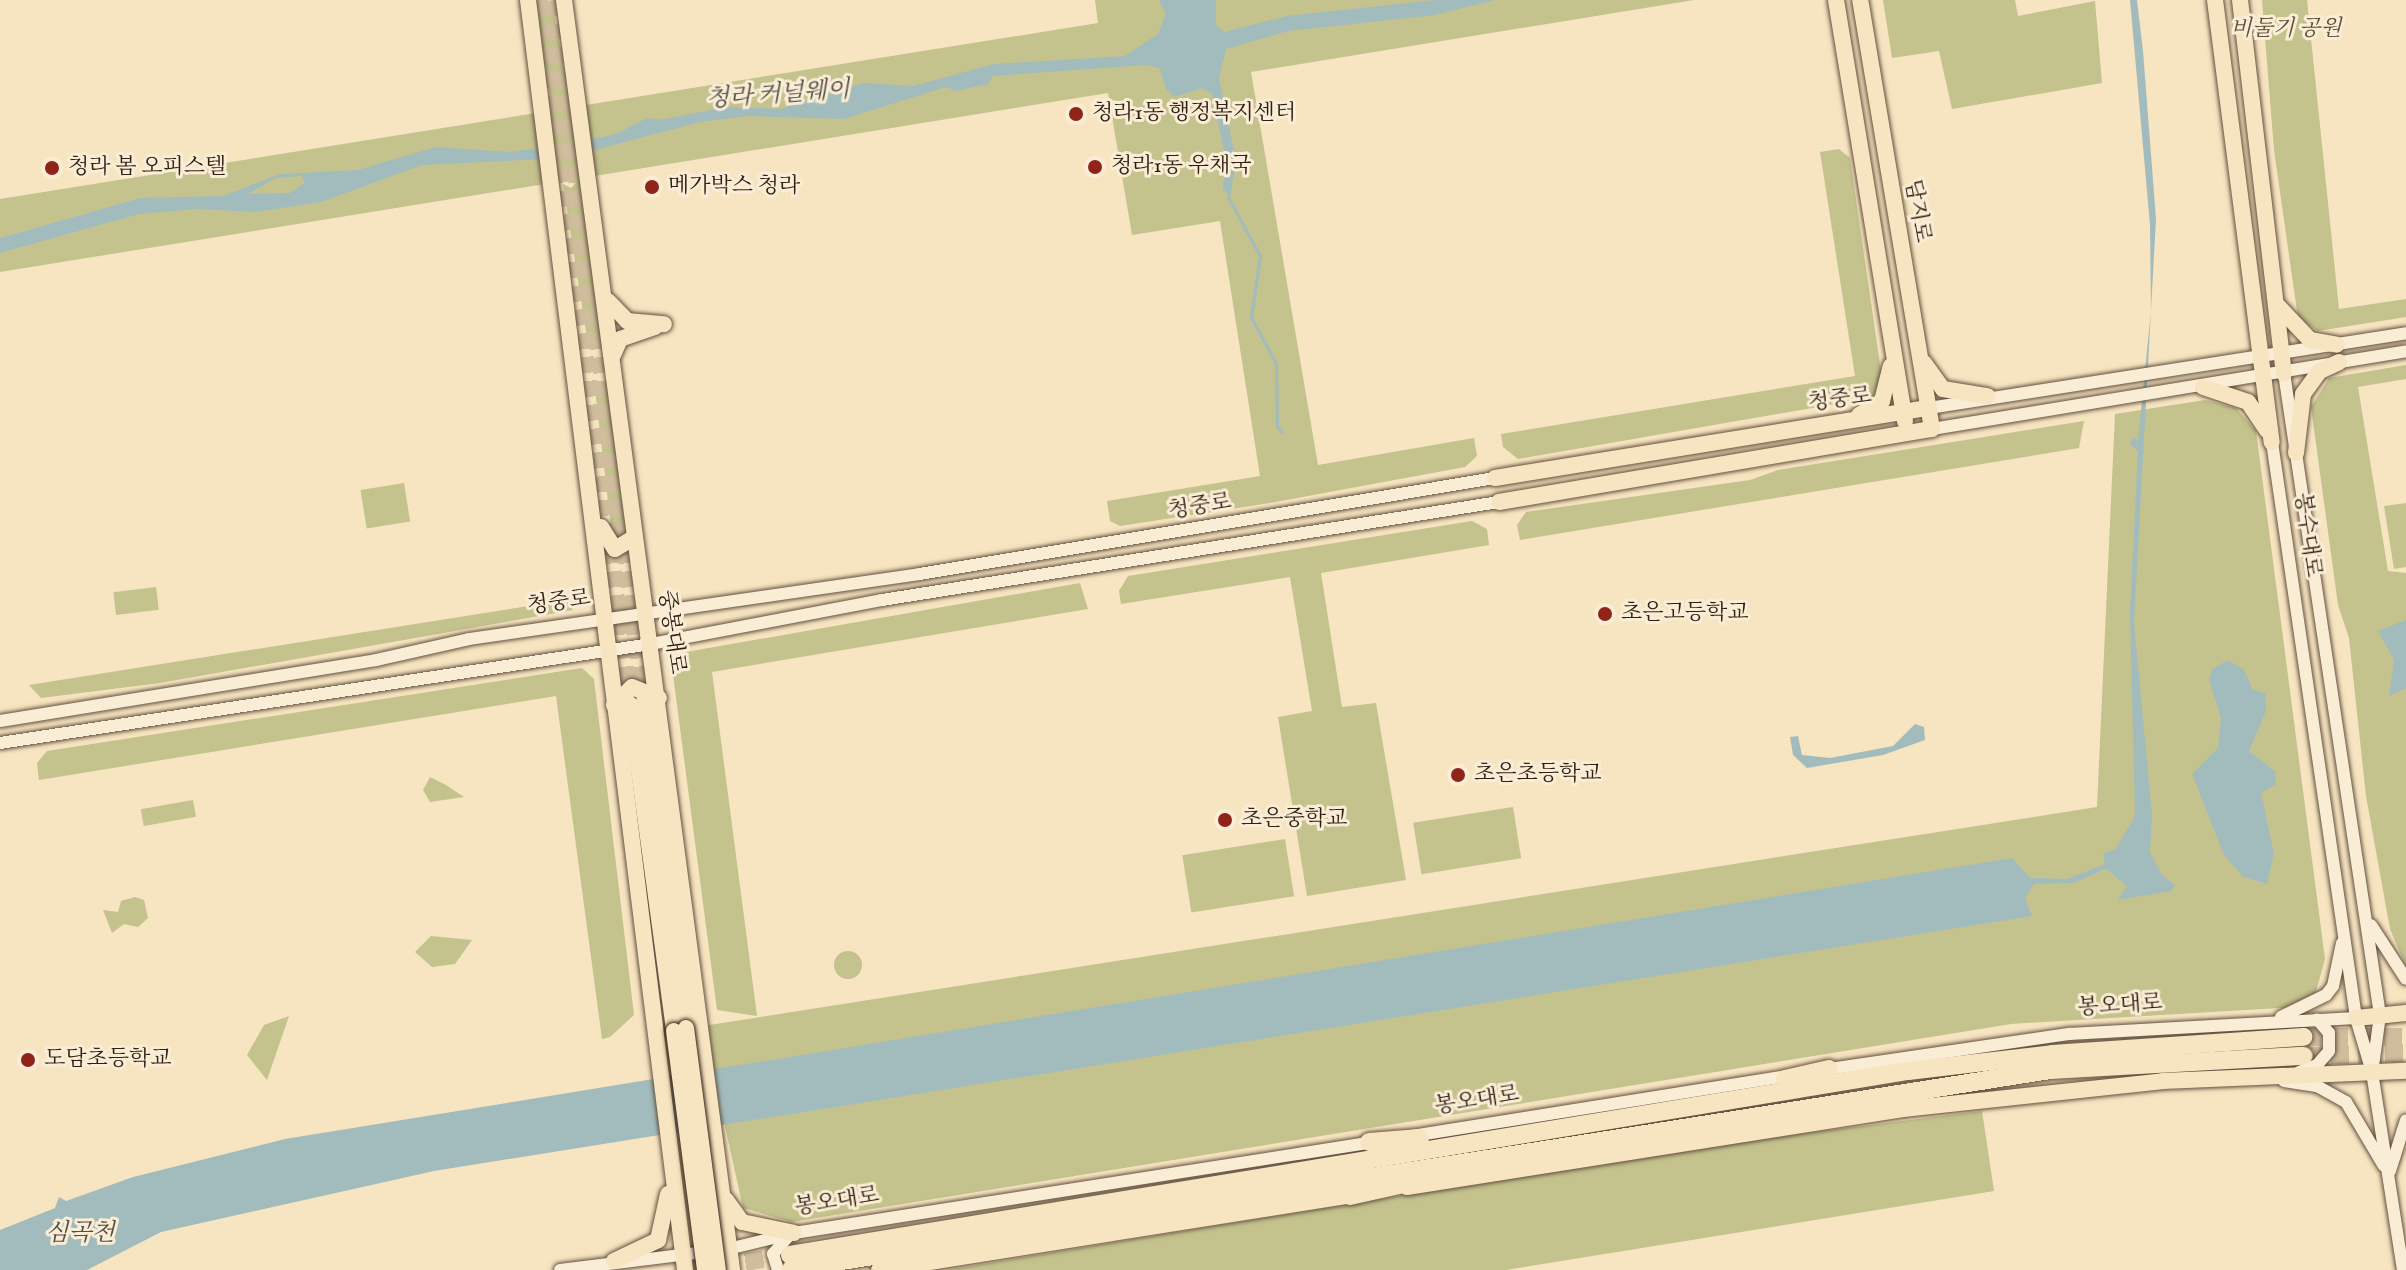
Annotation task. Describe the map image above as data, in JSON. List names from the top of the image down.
{
  "streets": {
    "highway": ["봉오대로"],
    "main road": [
      "담지로",
      "청중로",
      "봉수대로",
      "중봉대로"
    ]
  },
  "crossings": [
    ["담지로", "청중로"],
    ["청중로", "봉수대로"],
    ["청중로", "중봉대로"],
    ["봉수대로", "봉오대로"],
    ["중봉대로", "봉오대로"]
  ],
  "water": ["청라 커널웨이", "심곡천"],
  "parks": ["비둘기 공원"],
  "places": [
    "청라1동 행정복지센터",
    "청라1동 우채국",
    "청라 봄 오피스텔",
    "메가박스 청라",
    "초은고등학교",
    "초은초등학교",
    "초은중학교",
    "도담초등학교"
  ]
}
